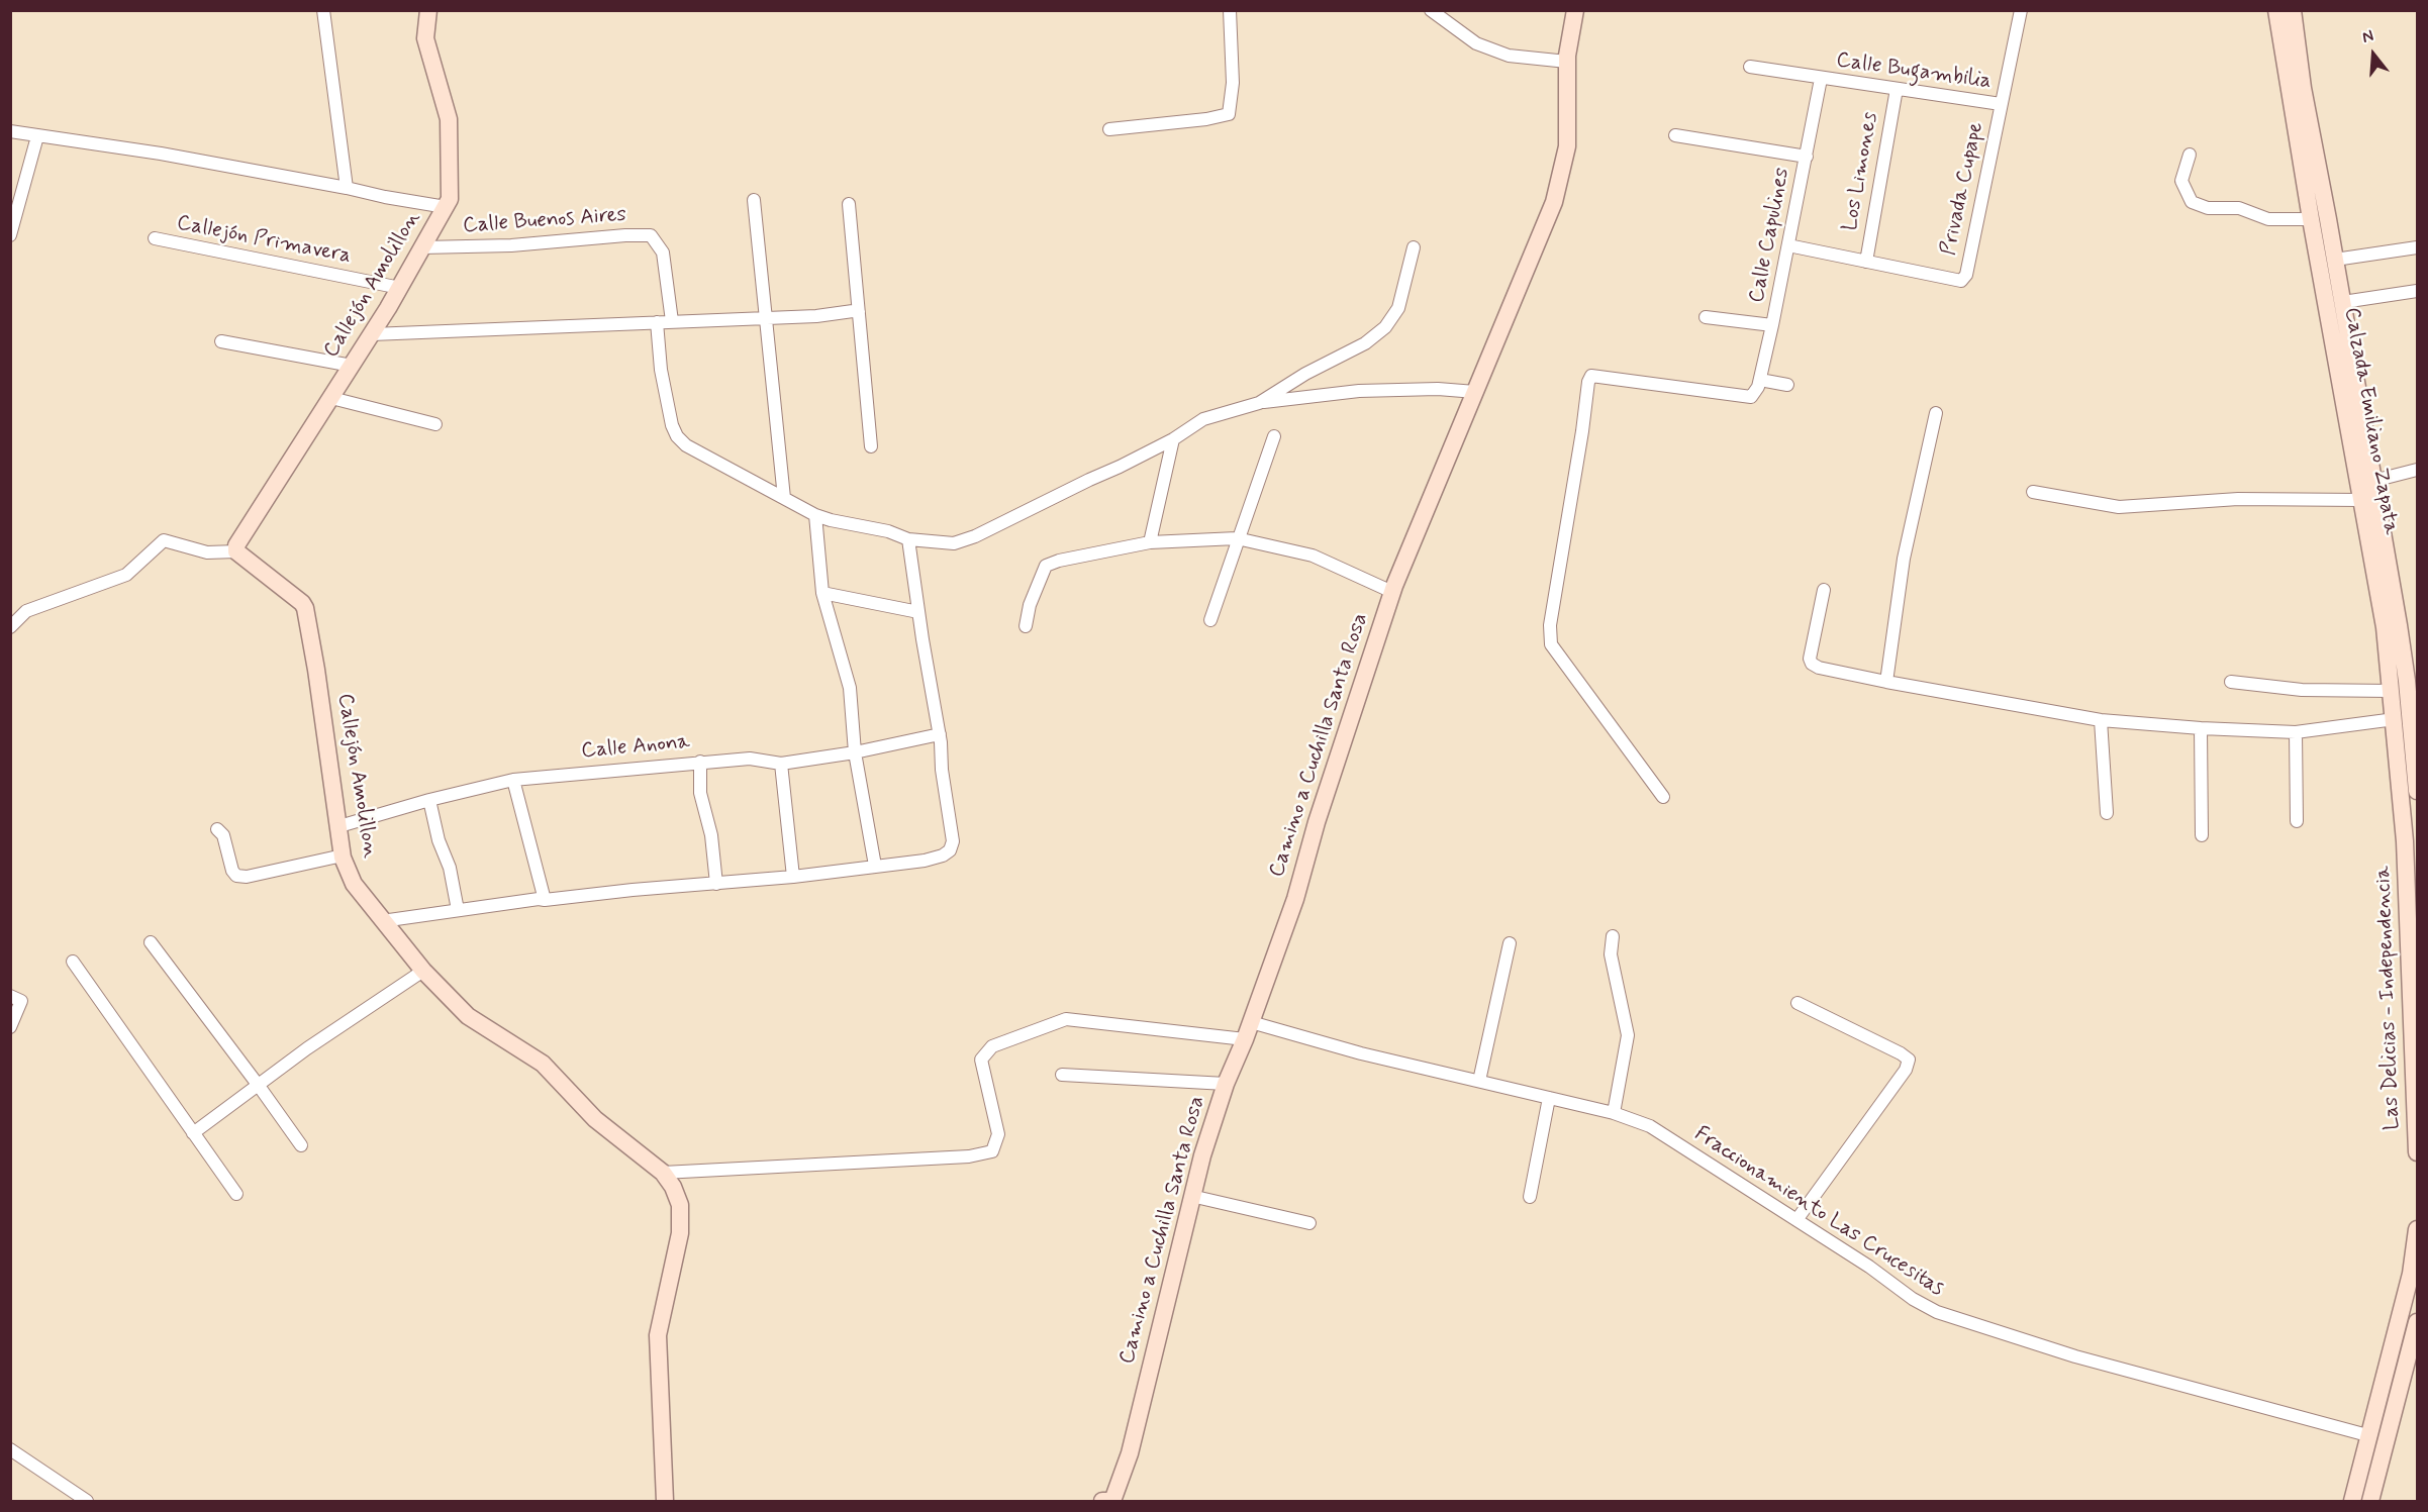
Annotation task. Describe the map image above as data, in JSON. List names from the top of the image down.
{
  "streets": {
    "street": [
      "Calle Bugambilia",
      "Los Limones",
      "Privada Cupape",
      "Calle Buenos Aires",
      "Calle Capulines",
      "Callejón Primavera",
      "Callejón Amolillon",
      "Calzada Emiliano Zapata",
      "Camino a Cuchilla Santa Rosa",
      "Calle Anona",
      "Las Delicias - Independencia",
      "Fraccionamiento Las Crucesitas"
    ]
  },
  "crossings": [
    ["Calle Bugambilia", "Los Limones"],
    ["Calle Bugambilia", "Privada Cupape"],
    ["Calle Bugambilia", "Calle Capulines"],
    ["Los Limones", "Privada Cupape"],
    ["Calle Buenos Aires", "Callejón Amolillon"],
    ["Callejón Primavera", "Callejón Amolillon"],
    ["Callejón Amolillon", "Calle Anona"],
    ["Calzada Emiliano Zapata", "Las Delicias - Independencia"],
    ["Camino a Cuchilla Santa Rosa", "Fraccionamiento Las Crucesitas"]
  ],
  "north": "top"
}
